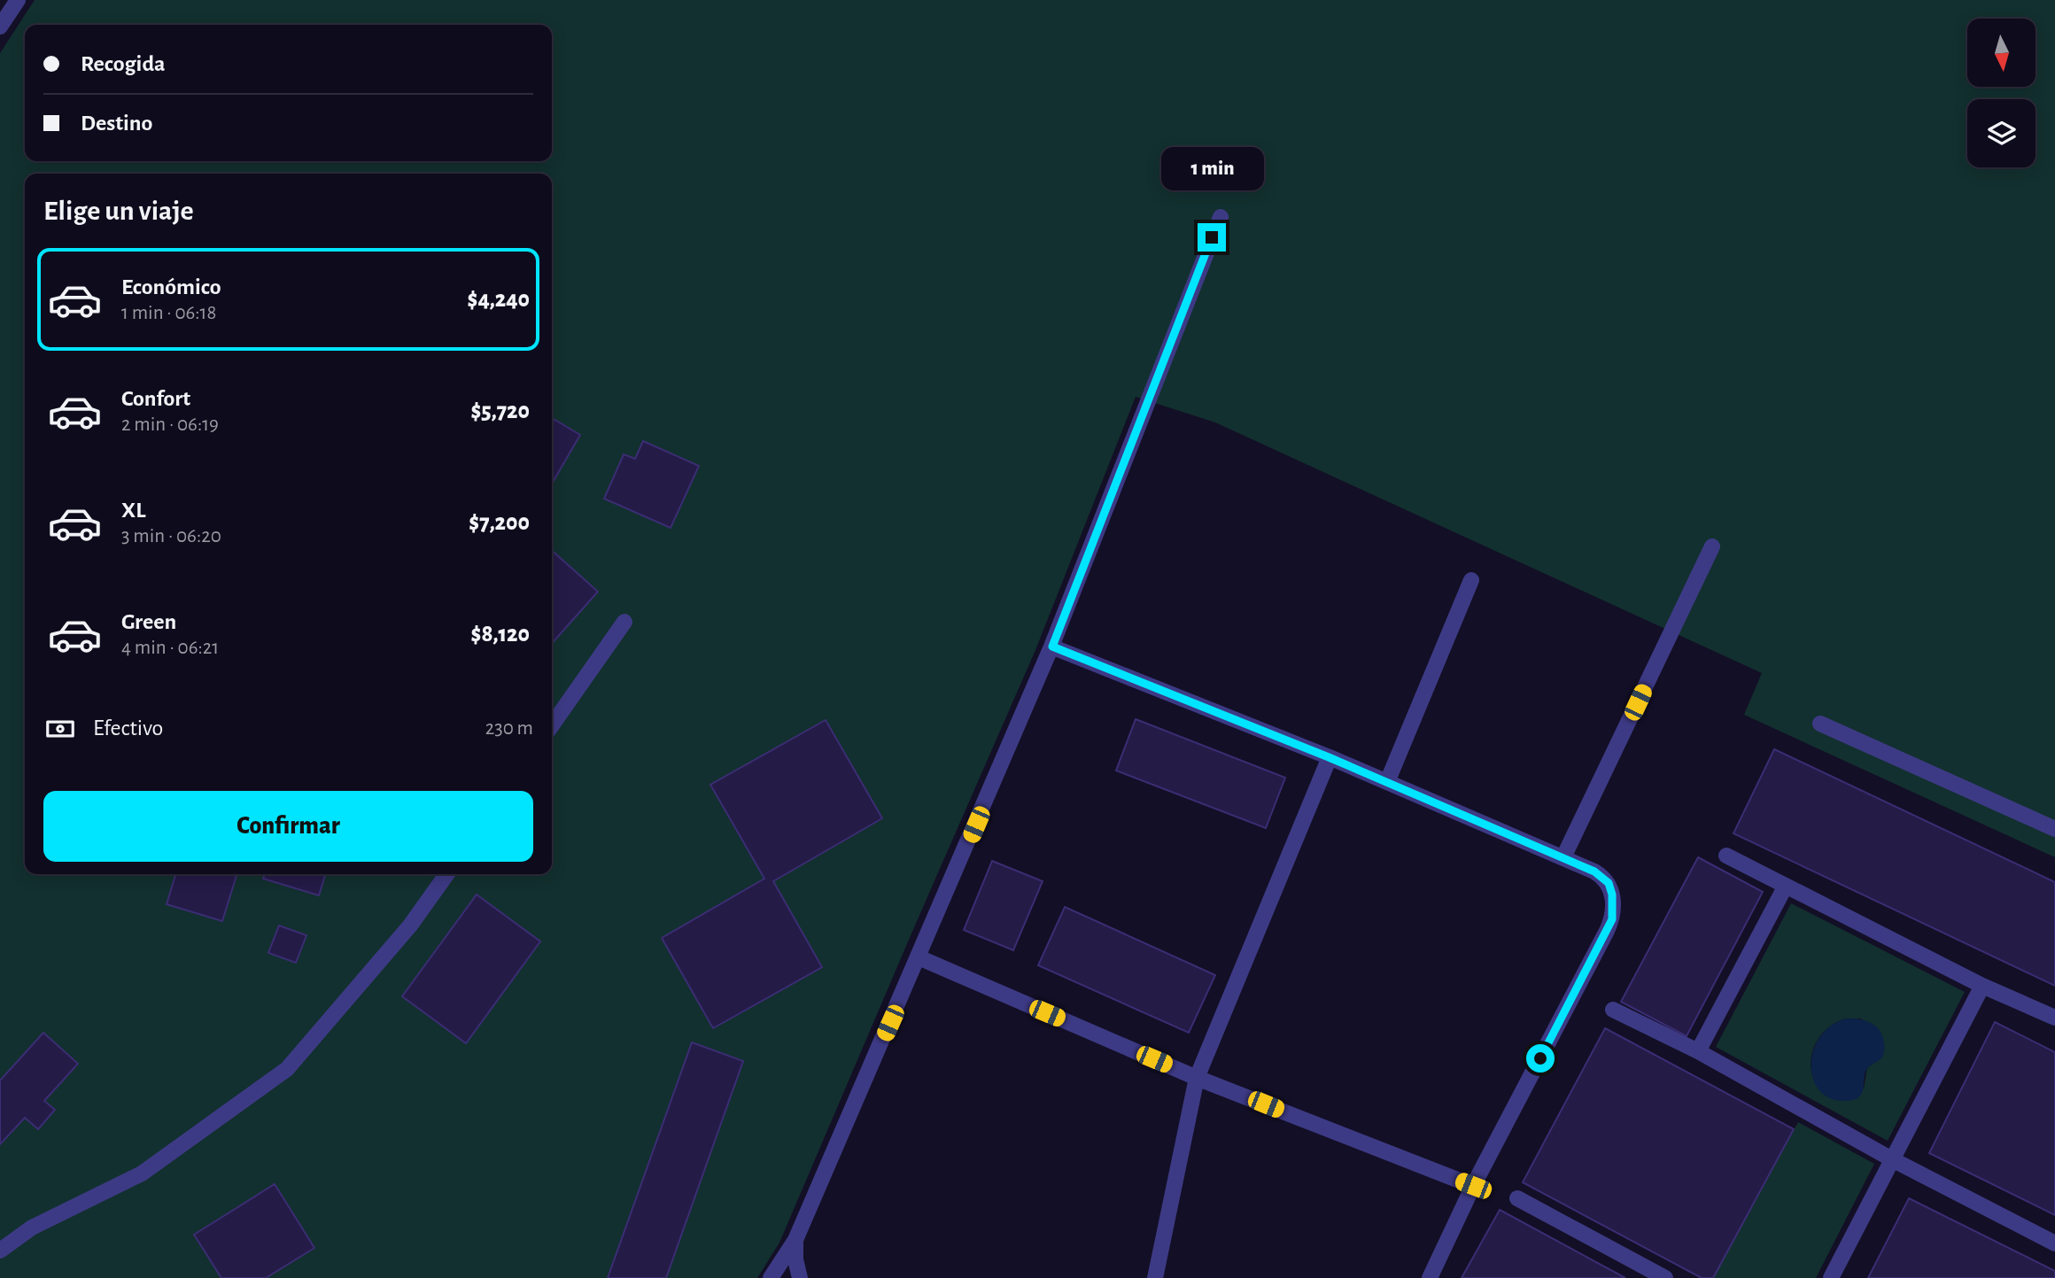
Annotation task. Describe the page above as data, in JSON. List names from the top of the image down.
{
  "north": "bottom",
  "page": {
    "banner": ["Recogida", "Destino"],
    "bubble": "1 min",
    "heading": "Elige un viaje",
    "list": [
      {
        "name": "Económico",
        "note": "1 min · 06:18",
        "value": "$4,240"
      },
      {
        "name": "Confort",
        "note": "2 min · 06:19",
        "value": "$5,720"
      },
      {
        "name": "XL",
        "note": "3 min · 06:20",
        "value": "$7,200"
      },
      {
        "name": "Green",
        "note": "4 min · 06:21",
        "value": "$8,120"
      }
    ],
    "pay": ["Efectivo", "230 m"],
    "buttons": "Confirmar"
  }
}
